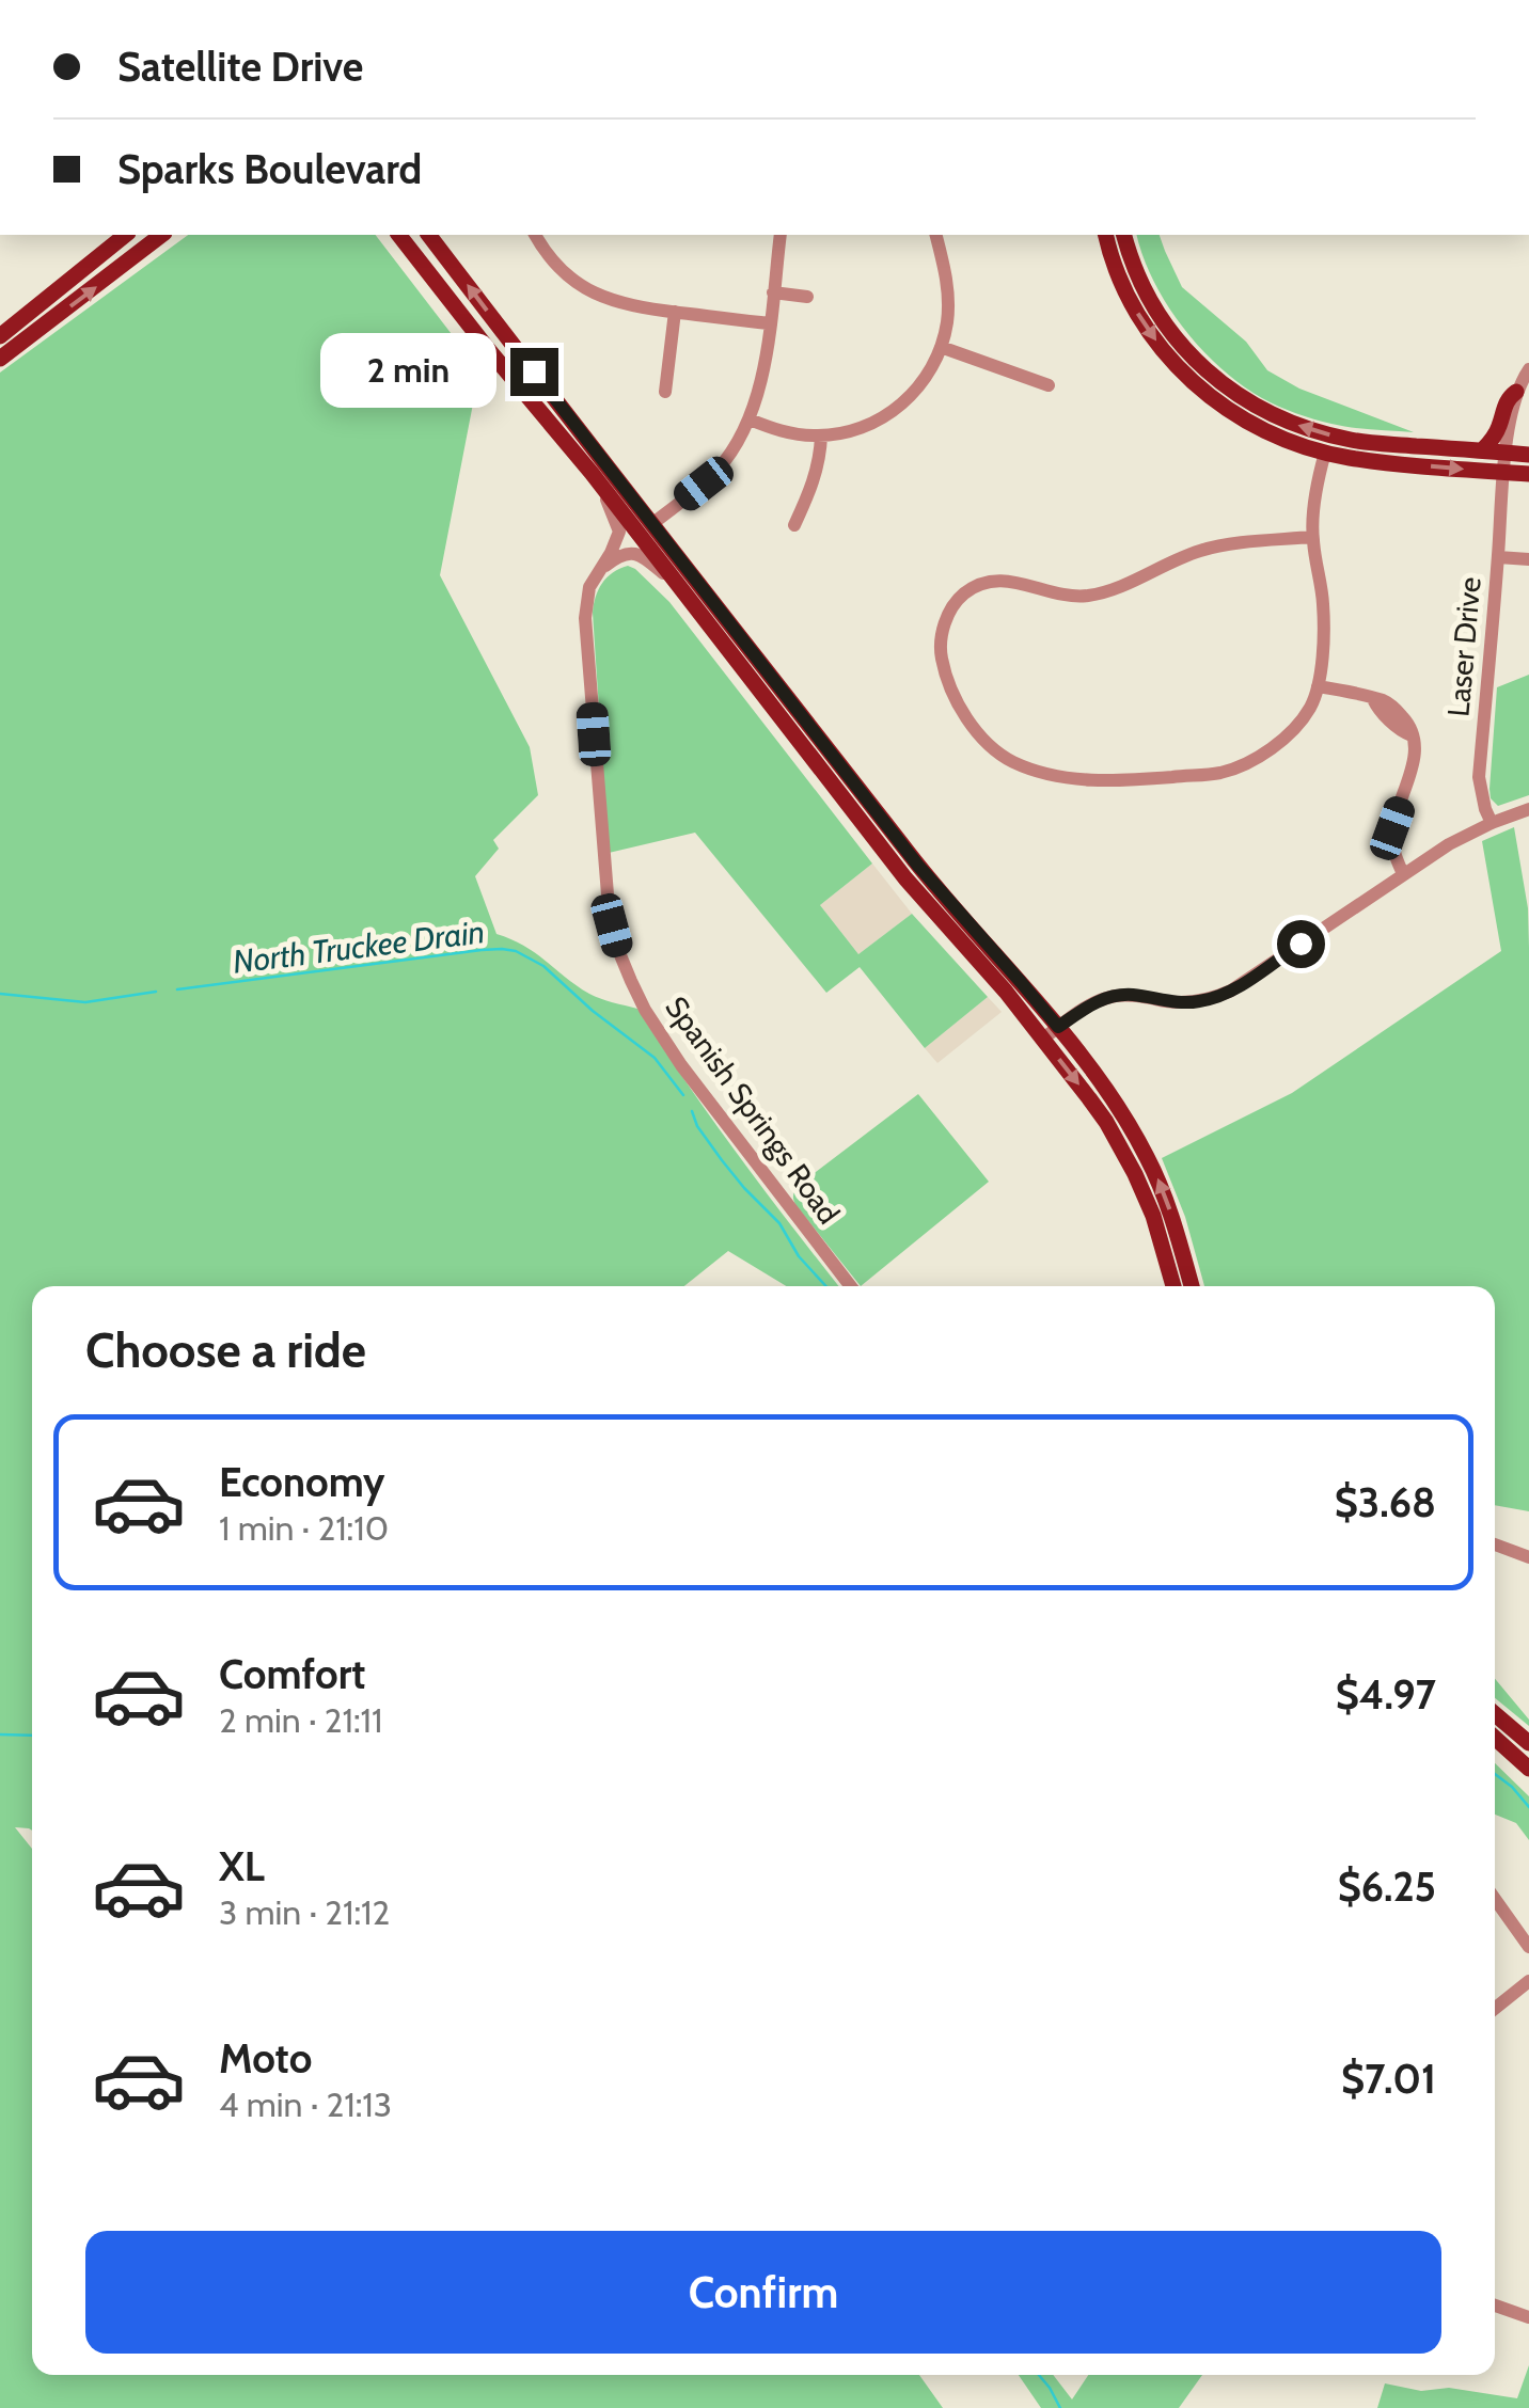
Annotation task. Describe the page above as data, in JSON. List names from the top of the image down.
{
  "streets": {
    "street": ["Laser Drive", "Spanish Springs Road"]
  },
  "water": ["North Truckee Drain"],
  "page": {
    "banner": ["Satellite Drive", "Sparks Boulevard"],
    "bubble": "2 min",
    "heading": "Choose a ride",
    "list": [
      {
        "name": "Economy",
        "note": "1 min · 21:10",
        "value": "$3.68"
      },
      {
        "name": "Comfort",
        "note": "2 min · 21:11",
        "value": "$4.97"
      },
      {
        "name": "XL",
        "note": "3 min · 21:12",
        "value": "$6.25"
      },
      {
        "name": "Moto",
        "note": "4 min · 21:13",
        "value": "$7.01"
      }
    ],
    "buttons": "Confirm"
  }
}
